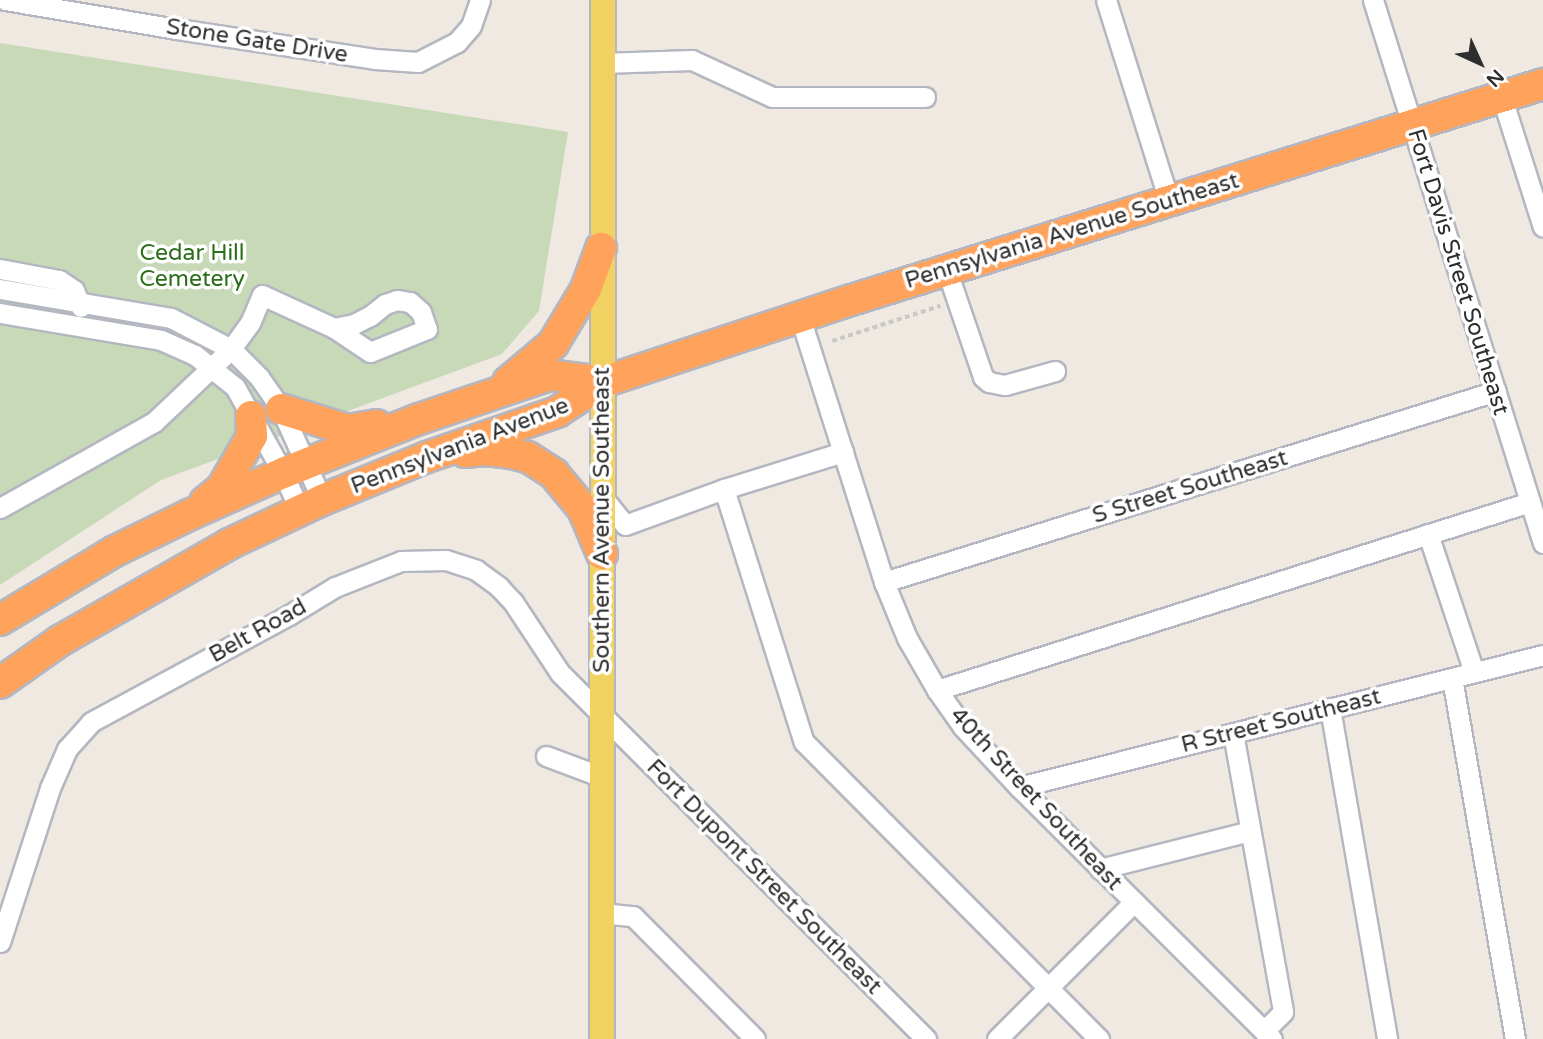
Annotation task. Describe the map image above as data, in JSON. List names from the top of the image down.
{
  "streets": {
    "highway": ["Pennsylvania Avenue Southeast", "Pennsylvania Avenue"],
    "main road": ["Southern Avenue Southeast"],
    "street": [
      "Stone Gate Drive",
      "Fort Davis Street Southeast",
      "S Street Southeast",
      "Belt Road",
      "R Street Southeast",
      "40th Street Southeast",
      "Fort Dupont Street Southeast"
    ]
  },
  "crossings": [
    ["Pennsylvania Avenue Southeast", "Fort Davis Street Southeast"],
    ["Pennsylvania Avenue Southeast", "Pennsylvania Avenue"],
    ["Pennsylvania Avenue Southeast", "Southern Avenue Southeast"],
    ["Pennsylvania Avenue Southeast", "40th Street Southeast"],
    ["Fort Davis Street Southeast", "S Street Southeast"],
    ["Pennsylvania Avenue", "Southern Avenue Southeast"],
    ["S Street Southeast", "40th Street Southeast"],
    ["Southern Avenue Southeast", "Belt Road"],
    ["Southern Avenue Southeast", "Fort Dupont Street Southeast"],
    ["Belt Road", "Fort Dupont Street Southeast"],
    ["R Street Southeast", "40th Street Southeast"]
  ],
  "parks": ["Cedar Hill Cemetery"],
  "north": "bottom right"
}
